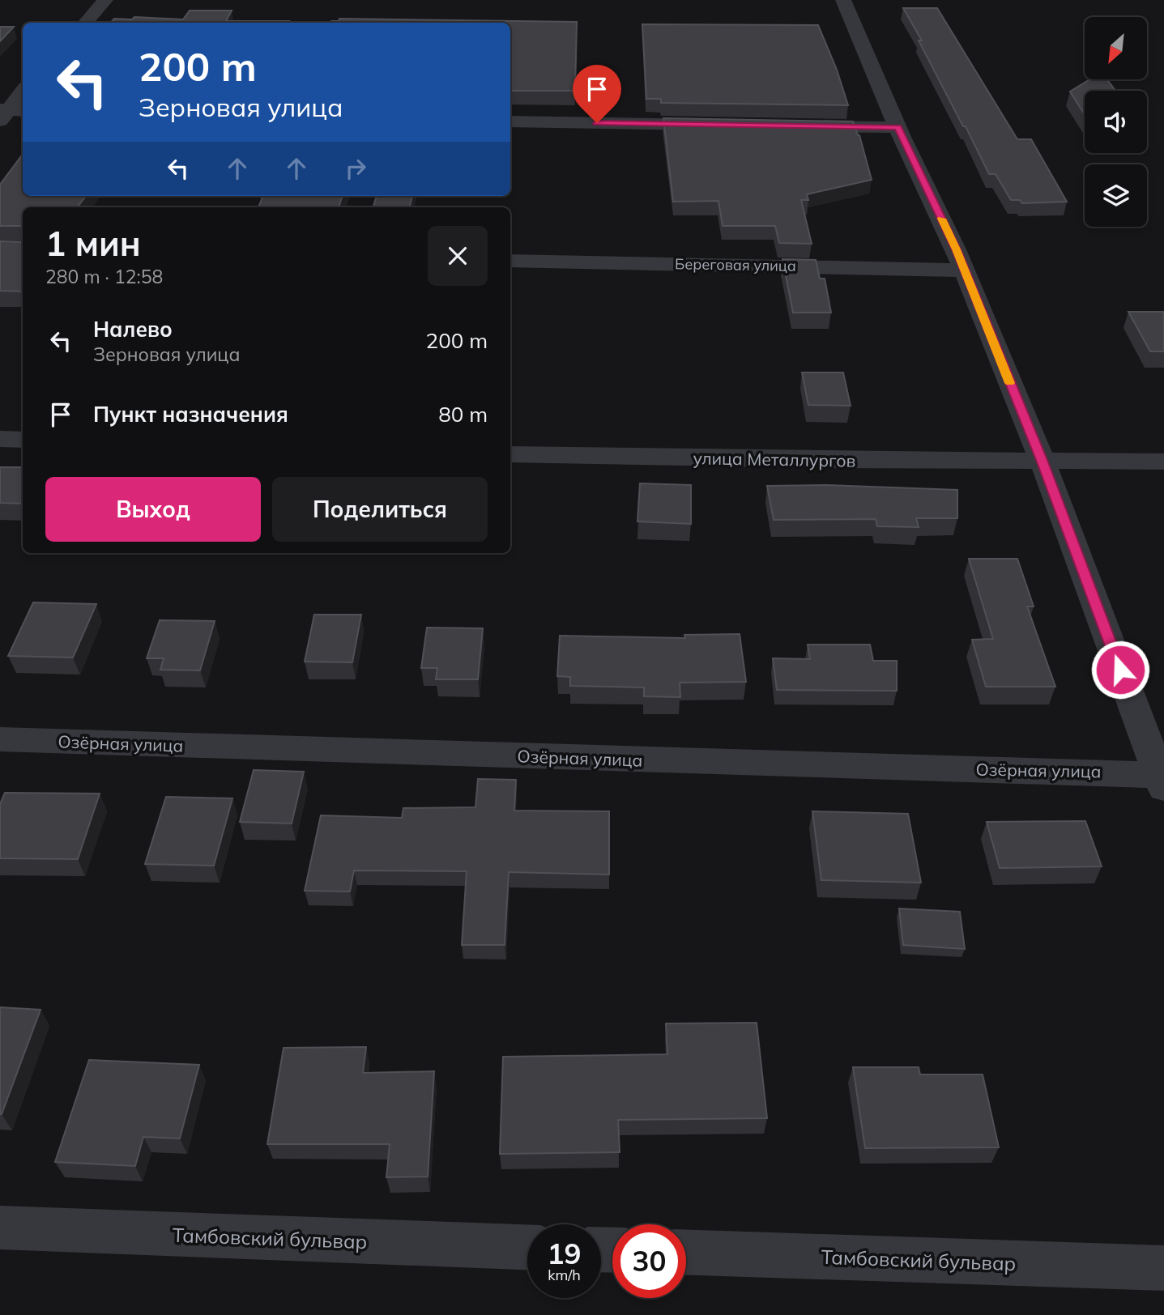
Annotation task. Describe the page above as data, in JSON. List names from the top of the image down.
{
  "streets": {
    "street": [
      "Береговая улица",
      "улица Металлургов",
      "Озёрная улица",
      "Тамбовский бульвар"
    ]
  },
  "north": "bottom left",
  "page": {
    "turn": ["200 m", "Зерновая улица"],
    "heading": ["1 мин", "280 m · 12:58"],
    "list": [
      {
        "name": "Налево",
        "note": "Зерновая улица",
        "value": "200 m"
      },
      {
        "name": "Пункт назначения",
        "value": "80 m"
      }
    ],
    "buttons": ["Выход", "Поделиться"],
    "speed": "19 km/h",
    "limit": "30"
  }
}
